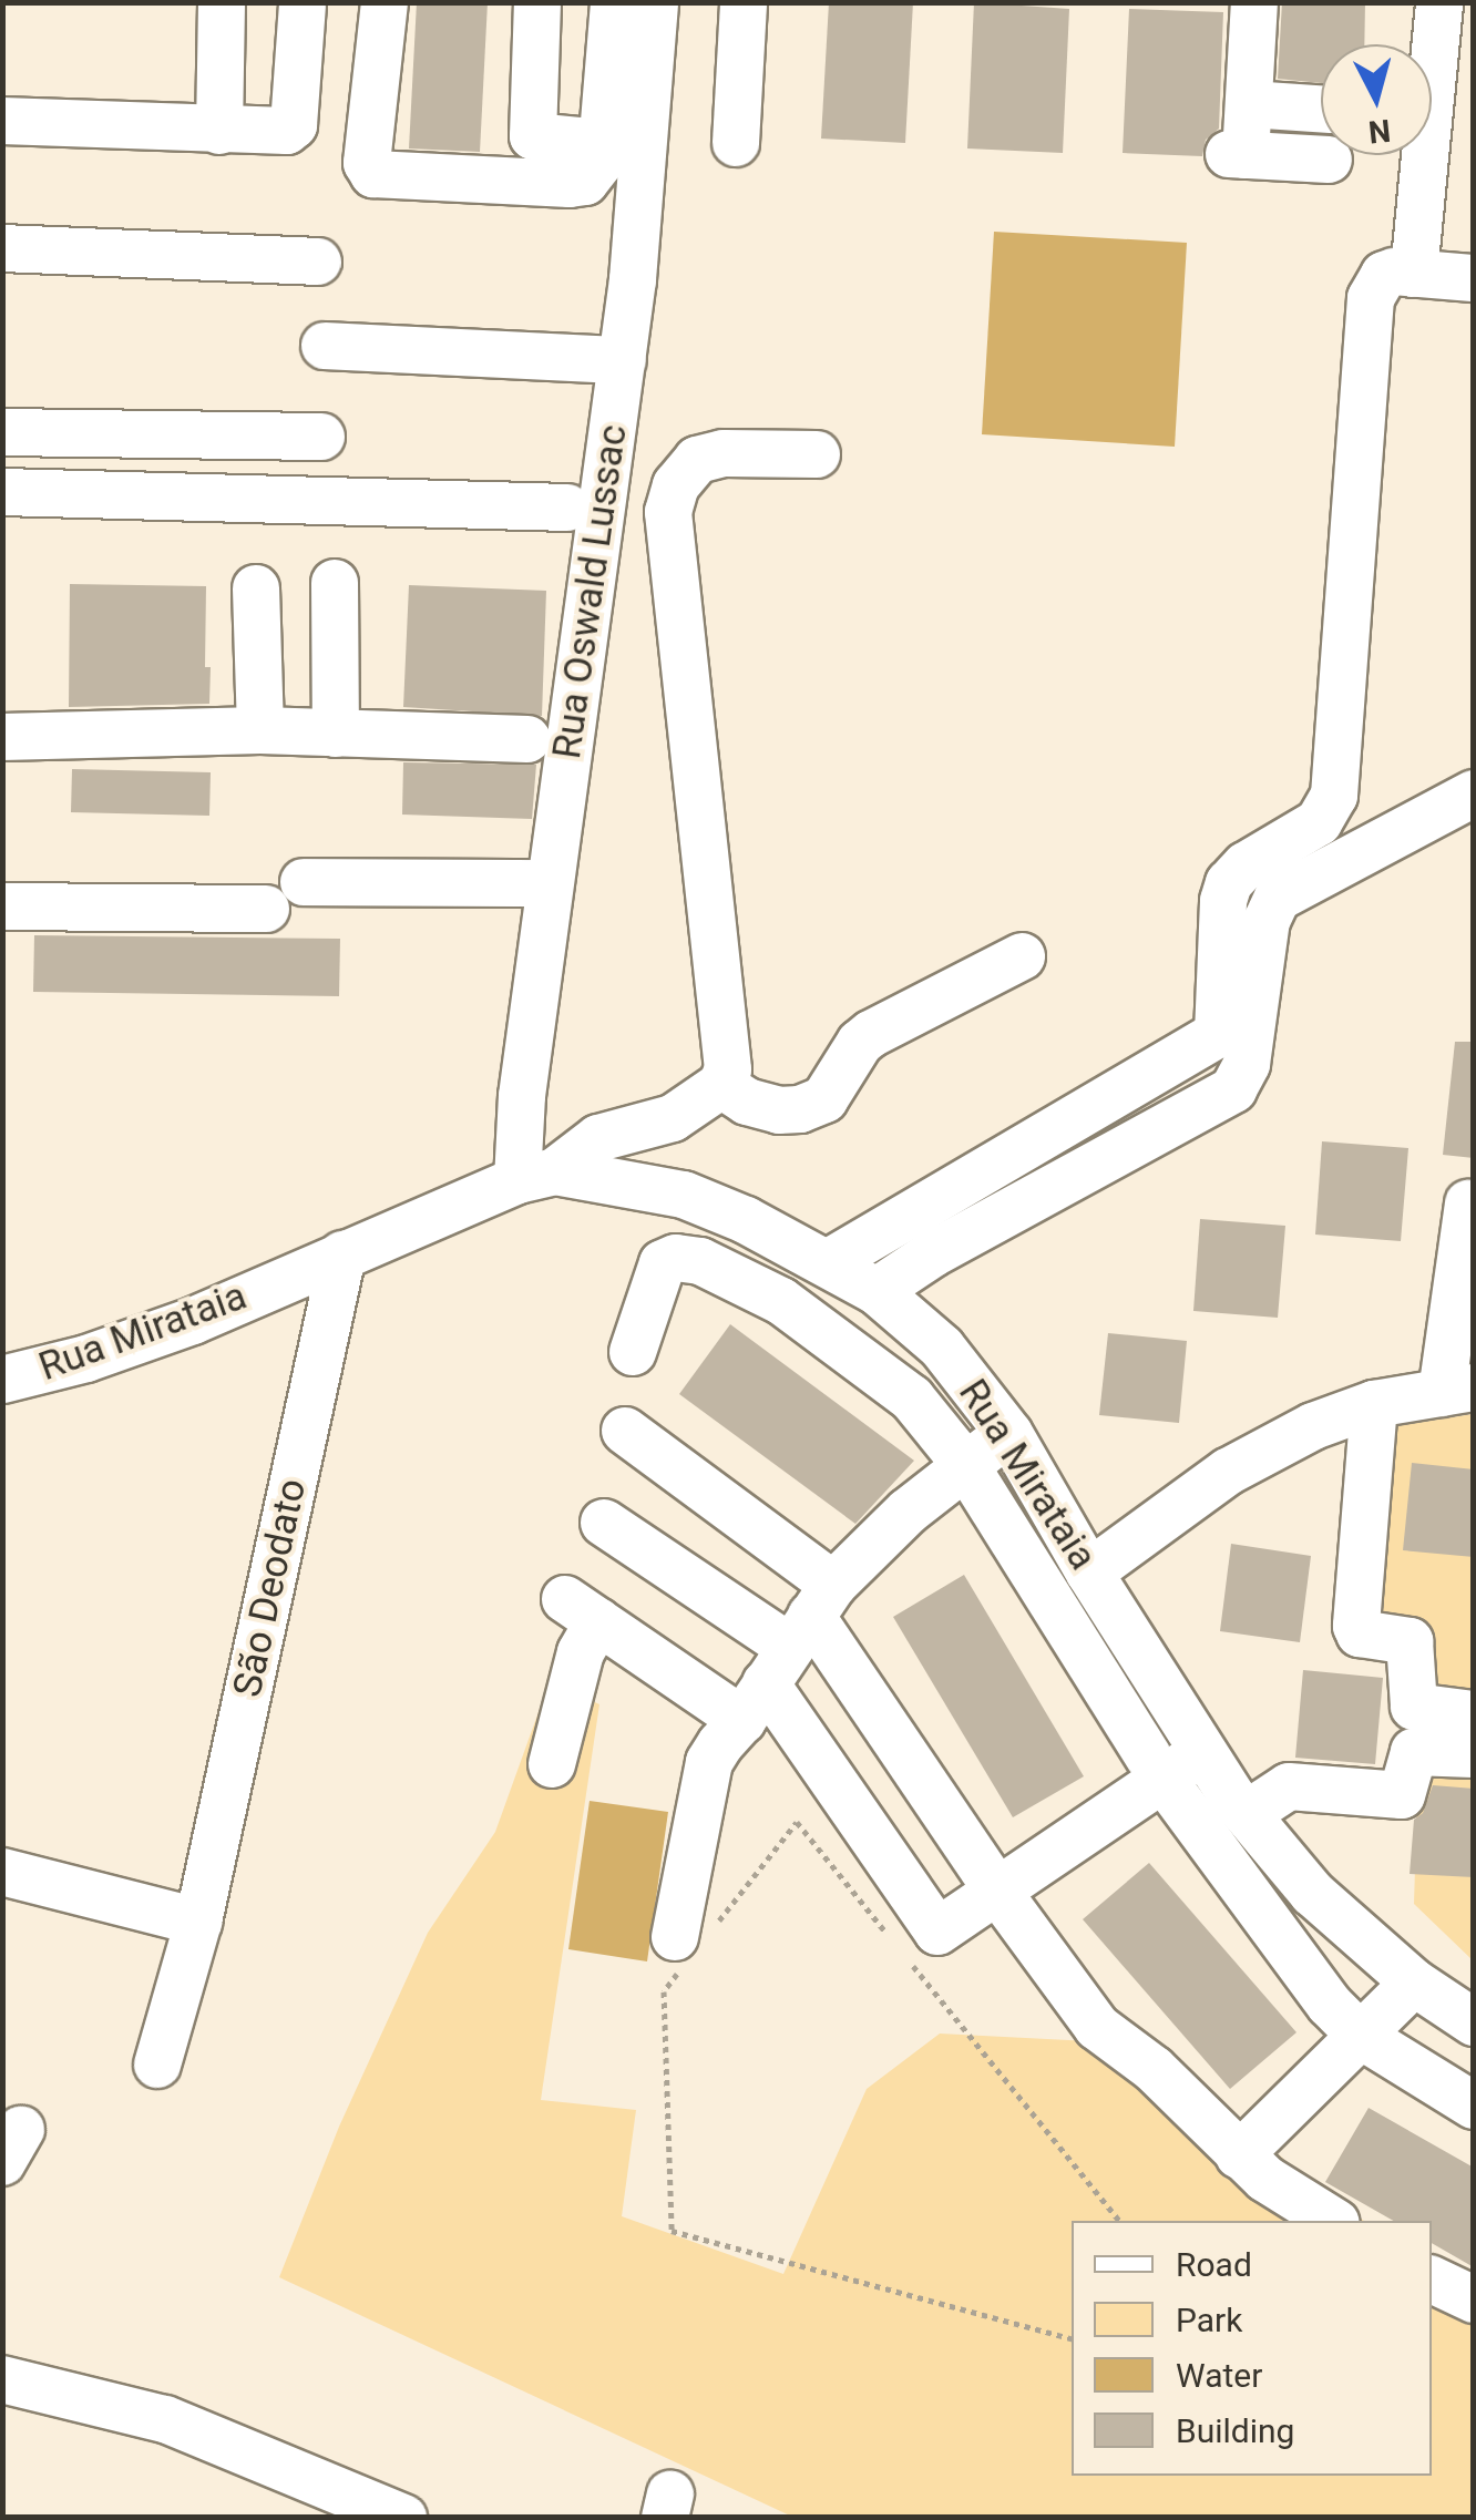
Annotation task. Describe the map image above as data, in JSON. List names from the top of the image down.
{
  "streets": {
    "street": ["Rua Oswald Lussac", "Rua Mirataia", "São Deodato"]
  },
  "crossings": [
    ["Rua Oswald Lussac", "Rua Mirataia"],
    ["Rua Mirataia", "São Deodato"]
  ],
  "legend": [
    "Road",
    "Park",
    "Water",
    "Building"
  ],
  "north": "bottom"
}
